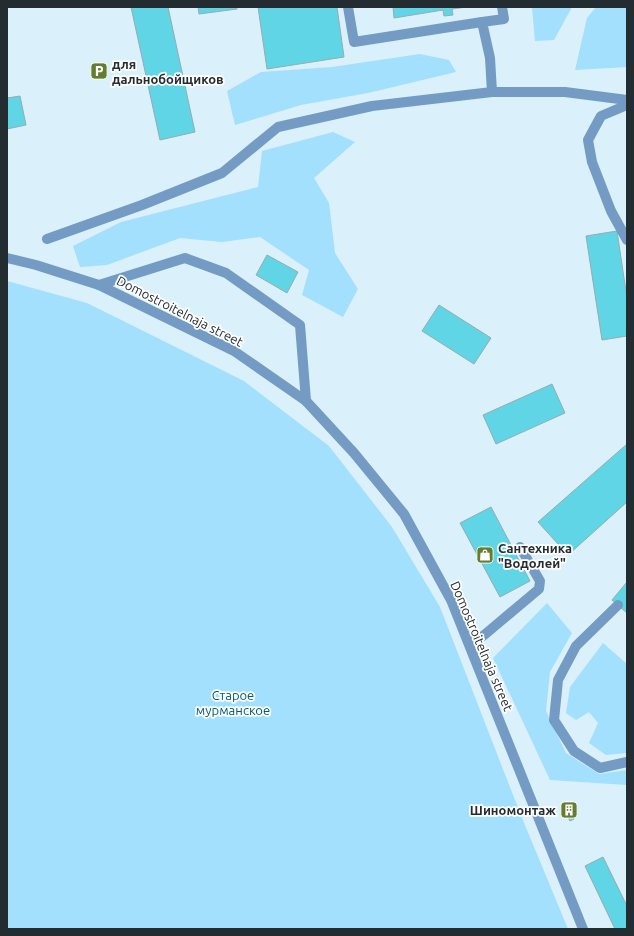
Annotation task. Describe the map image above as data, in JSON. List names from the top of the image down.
{
  "streets": {
    "street": ["Domostroitelnaja street"]
  },
  "parks": ["Старое мурманское"],
  "places": {
    "parking": ["для дальнобойщиков"],
    "shop": ["Сантехника \"Водолей\""],
    "building": ["Шиномонтаж"]
  }
}
